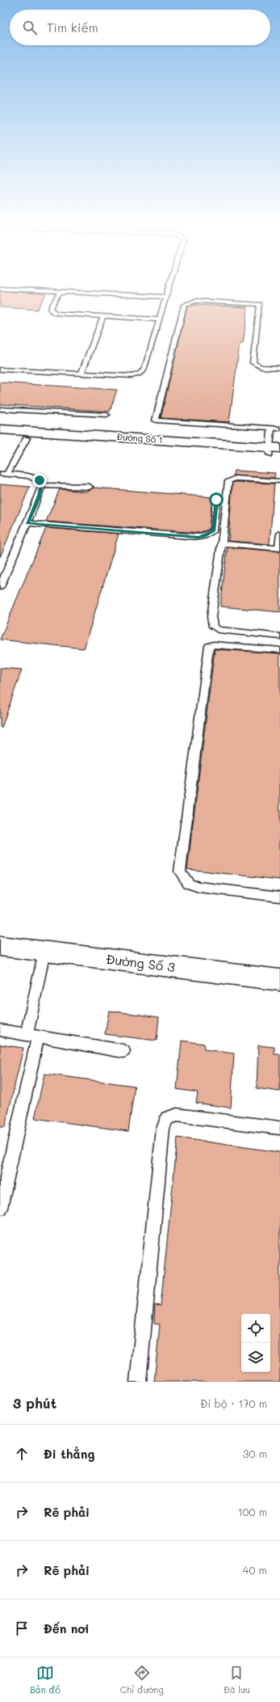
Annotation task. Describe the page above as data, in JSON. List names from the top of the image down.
{
  "streets": {
    "street": ["Đường Số 1", "Đường Số 3"]
  },
  "page": {
    "search": "Tìm kiếm",
    "heading": ["3 phút", "Đi bộ · 170 m"],
    "list": [
      ["Đi thẳng", "30 m"],
      ["Rẽ phải", "100 m"],
      ["Rẽ phải", "40 m"],
      "Đến nơi"
    ],
    "nav": ["Bản đồ", "Chỉ đường", "Đã lưu"]
  }
}
